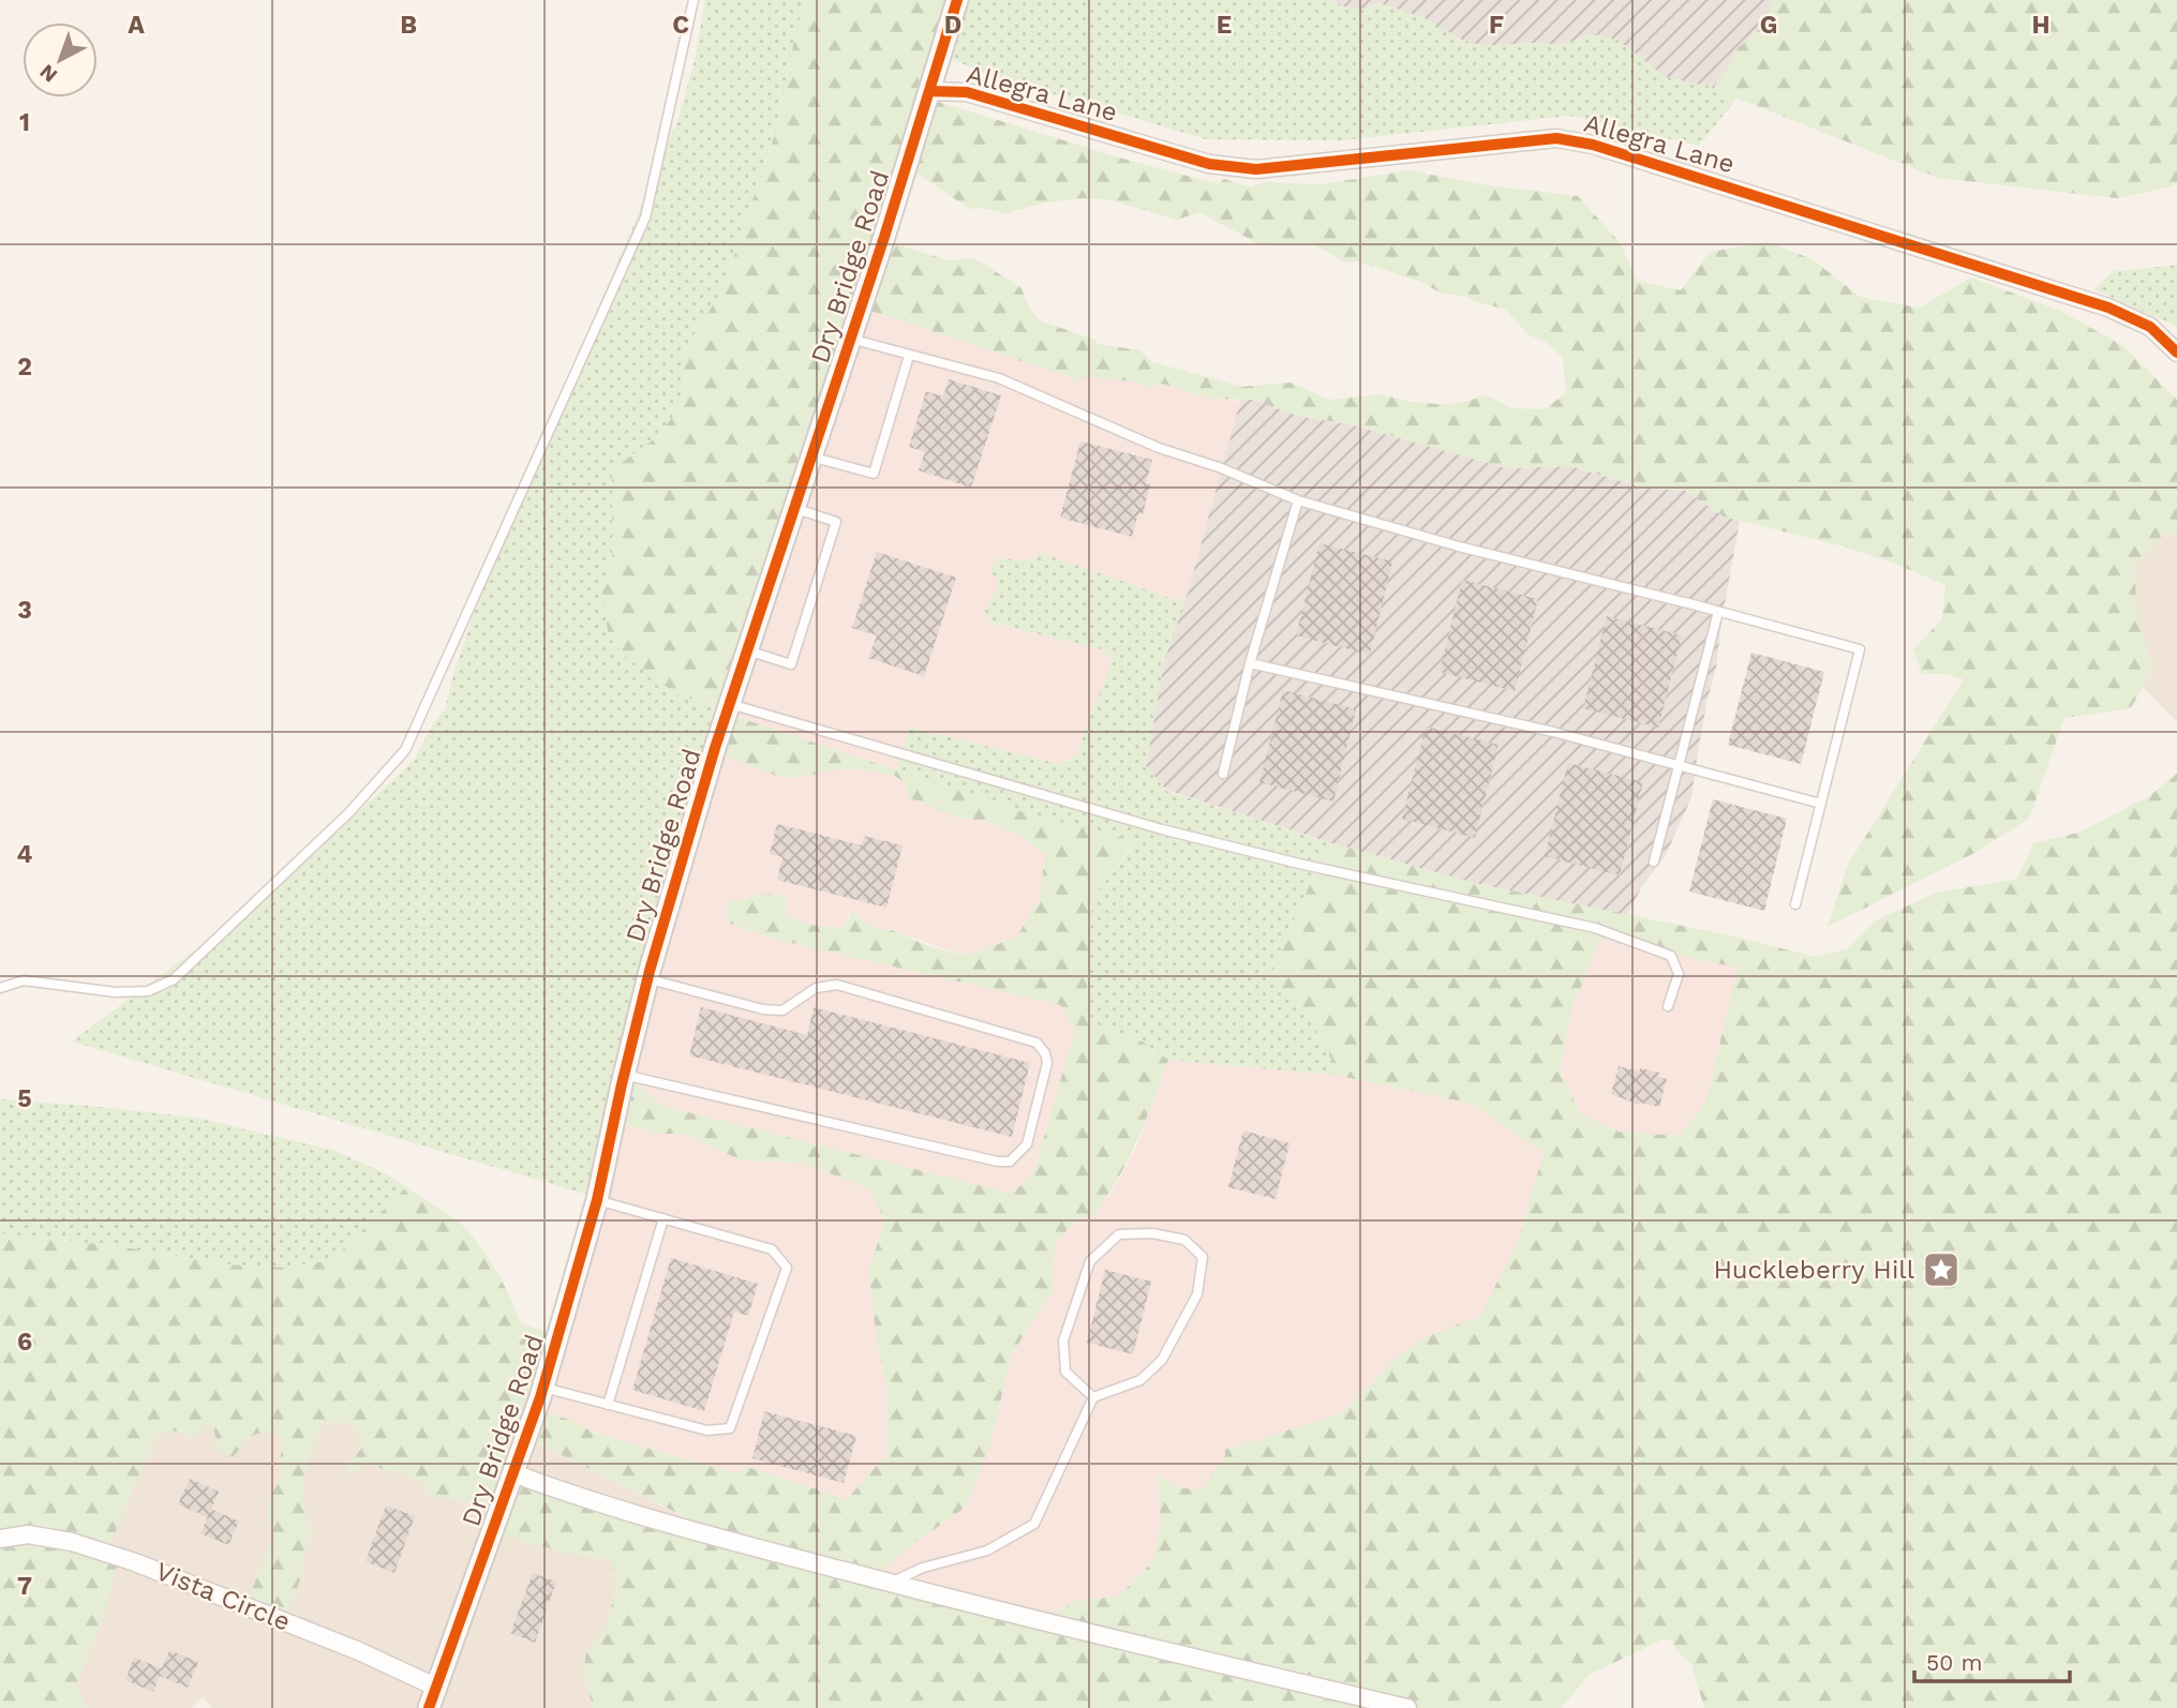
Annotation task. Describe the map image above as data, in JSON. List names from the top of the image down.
{
  "streets": {
    "street": ["Allegra Lane", "Dry Bridge Road", "Vista Circle"]
  },
  "crossings": [
    ["Allegra Lane", "Dry Bridge Road"],
    ["Dry Bridge Road", "Vista Circle"]
  ],
  "places": {
    "place": ["Huckleberry Hill"]
  },
  "scale_bar": "50 m",
  "north": "bottom left",
  "grid": {
    "columns": [
      "A",
      "B",
      "C",
      "D",
      "E",
      "F",
      "G",
      "H"
    ],
    "rows": [
      "1",
      "2",
      "3",
      "4",
      "5",
      "6",
      "7"
    ]
  }
}
